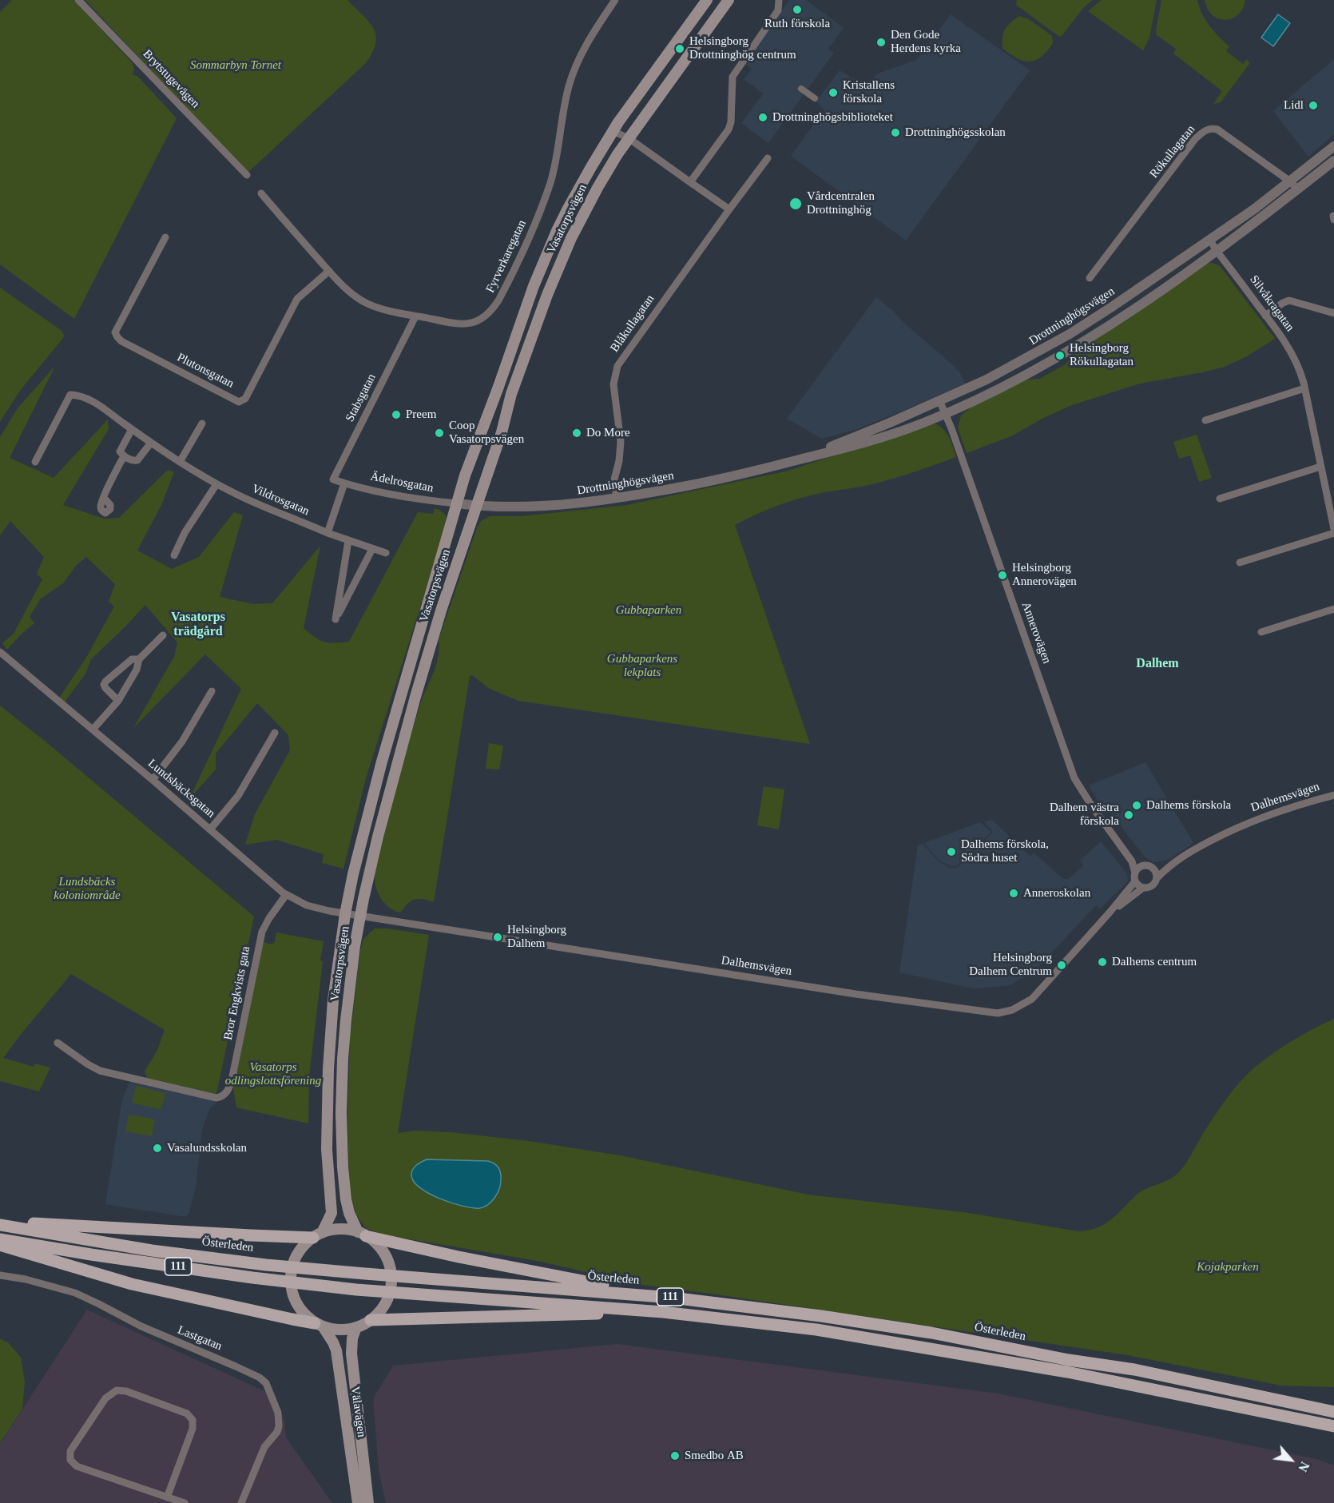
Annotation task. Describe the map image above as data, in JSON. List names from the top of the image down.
{
  "streets": {
    "main road": [
      "Vasatorpsvägen",
      "Österleden",
      "111",
      "Välavägen"
    ],
    "street": [
      "Brytstugevägen",
      "Rökullagatan",
      "Fyrverkaregatan",
      "Silvåkragatan",
      "Drottninghögsvägen",
      "Blåkullagatan",
      "Plutonsgatan",
      "Stabsgatan",
      "Ädelrosgatan",
      "Vildrosgatan",
      "Annerovägen",
      "Lundsbäcksgatan",
      "Dalhemsvägen",
      "Bror Engkvists gata",
      "Lastgatan"
    ]
  },
  "crossings": [
    ["Rökullagatan", "Drottninghögsvägen"],
    ["Vasatorpsvägen", "Drottninghögsvägen"],
    ["Vasatorpsvägen", "Ädelrosgatan"],
    ["Vasatorpsvägen", "Lundsbäcksgatan"],
    ["Vasatorpsvägen", "Dalhemsvägen"],
    ["Vasatorpsvägen", "Välavägen"],
    ["Fyrverkaregatan", "Plutonsgatan"],
    ["Fyrverkaregatan", "Stabsgatan"],
    ["Silvåkragatan", "Drottninghögsvägen"],
    ["Drottninghögsvägen", "Blåkullagatan"],
    ["Drottninghögsvägen", "Ädelrosgatan"],
    ["Drottninghögsvägen", "Annerovägen"],
    ["Stabsgatan", "Ädelrosgatan"],
    ["Annerovägen", "Dalhemsvägen"],
    ["Lundsbäcksgatan", "Dalhemsvägen"],
    ["Lundsbäcksgatan", "Bror Engkvists gata"]
  ],
  "districts": ["Vasatorps trädgård", "Dalhem"],
  "parks": [
    "Sommarbyn Tornet",
    "Gubbaparken",
    "Gubbaparkens lekplats",
    "Lundsbäcks koloniområde",
    "Vasatorps odlingslottsförening",
    "Kojakparken"
  ],
  "places": [
    "Ruth förskola",
    "Den Gode Herdens kyrka",
    "Helsingborg Drottninghög centrum",
    "Kristallens förskola",
    "Lidl",
    "Drottninghögsbiblioteket",
    "Drottninghögsskolan",
    "Vårdcentralen Drottninghög",
    "Helsingborg Rökullagatan",
    "Preem",
    "Coop Vasatorpsvägen",
    "Do More",
    "Helsingborg Annerovägen",
    "Dalhems förskola",
    "Dalhem västra förskola",
    "Dalhems förskola, Södra huset",
    "Anneroskolan",
    "Helsingborg Dalhem",
    "Dalhems centrum",
    "Helsingborg Dalhem Centrum",
    "Vasalundsskolan",
    "Smedbo AB"
  ],
  "north": "bottom right"
}
